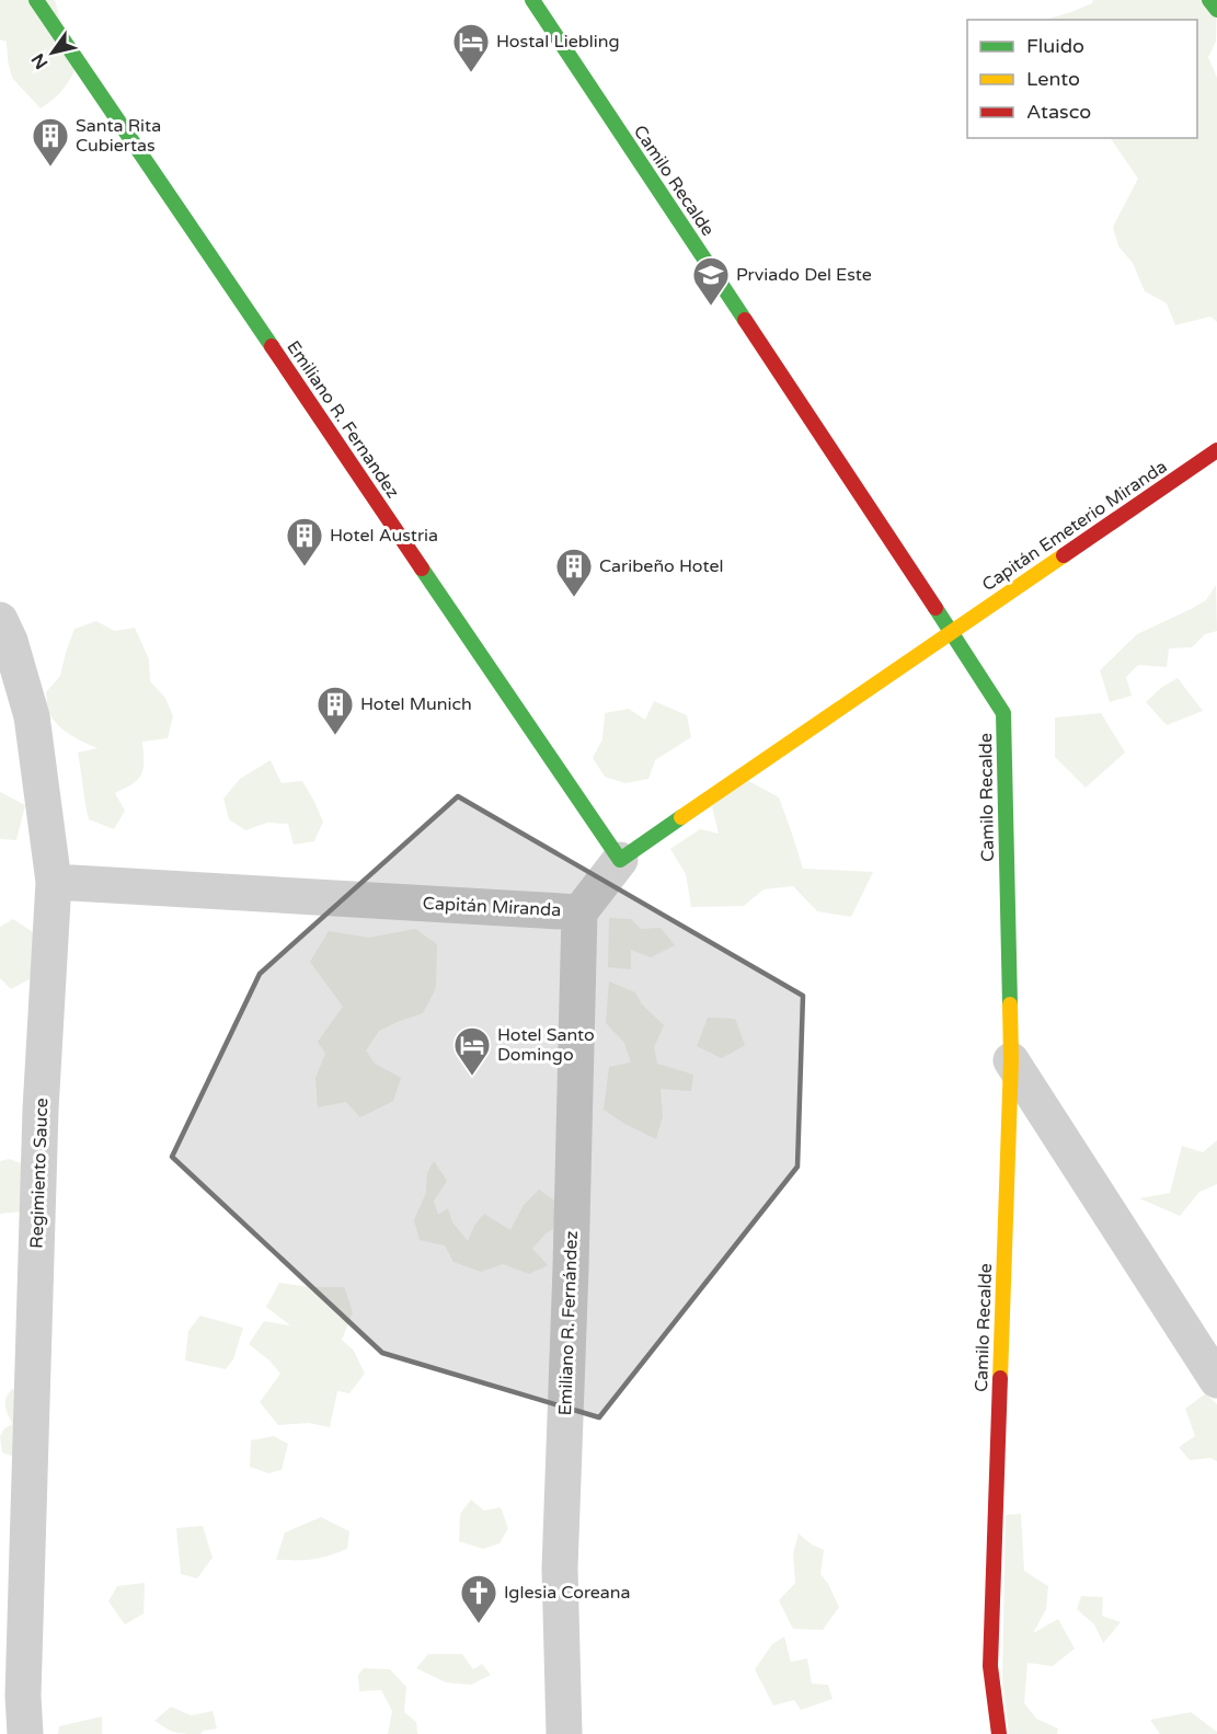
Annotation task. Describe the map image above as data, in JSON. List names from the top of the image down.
{
  "streets": {
    "main road": [
      "Camilo Recalde",
      "Emiliano R. Fernandez",
      "Capitán Emeterio Miranda",
      "Capitán Miranda"
    ],
    "street": ["Regimiento Sauce", "Emiliano R. Fernández"]
  },
  "crossings": [
    ["Camilo Recalde", "Capitán Emeterio Miranda"],
    ["Camilo Recalde", "Capitán Miranda"],
    ["Emiliano R. Fernandez", "Capitán Miranda"],
    ["Capitán Emeterio Miranda", "Capitán Miranda"],
    ["Capitán Miranda", "Regimiento Sauce"],
    ["Capitán Miranda", "Emiliano R. Fernández"]
  ],
  "places": {
    "hotel": ["Hostal Liebling", "Hotel Santo Domingo"],
    "building": [
      "Santa Rita Cubiertas",
      "Hotel Austria",
      "Caribeño Hotel",
      "Hotel Munich"
    ],
    "school or university": ["Prviado Del Este"],
    "church": ["Iglesia Coreana"]
  },
  "legend": ["Fluido", "Lento", "Atasco"],
  "north": "bottom left"
}
